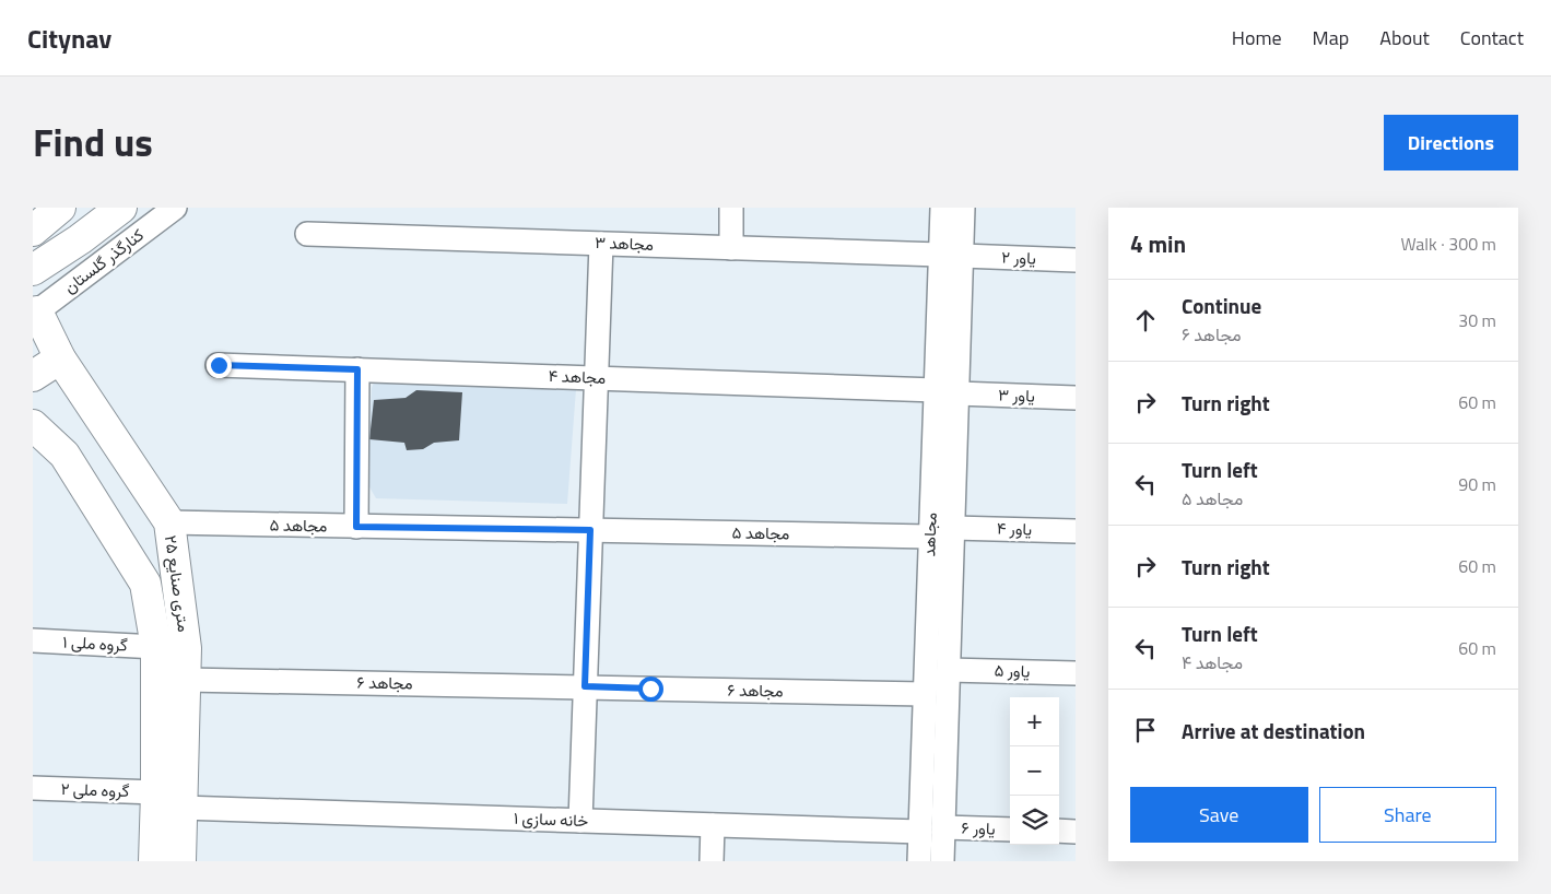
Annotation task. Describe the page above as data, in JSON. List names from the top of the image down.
{
  "streets": {
    "main road": ["۲۵ متری صنایع"],
    "street": [
      "مجاهد ۳",
      "یاور ۲",
      "کنارگذر گلستان",
      "مجاهد ۴",
      "یاور ۳",
      "۵ مجاهد",
      "یاور ۴",
      "مجاهد ۵",
      "مجاهد",
      "گروه ملی ۱",
      "یاور ۵",
      "۶ مجاهد",
      "مجاهد ۶",
      "گروه ملی ۲",
      "خانه سازی ۱",
      "یاور ۶"
    ]
  },
  "crossings": [
    ["مجاهد ۳", "یاور ۲"],
    ["مجاهد ۳", "مجاهد"],
    ["یاور ۲", "مجاهد"],
    ["کنارگذر گلستان", "۲۵ متری صنایع"],
    ["مجاهد ۴", "یاور ۳"],
    ["مجاهد ۴", "مجاهد"],
    ["یاور ۳", "مجاهد"],
    ["۵ مجاهد", "مجاهد ۵"],
    ["۵ مجاهد", "۲۵ متری صنایع"],
    ["یاور ۴", "مجاهد"],
    ["مجاهد ۵", "مجاهد"],
    ["مجاهد", "یاور ۵"],
    ["مجاهد", "مجاهد ۶"],
    ["مجاهد", "خانه سازی ۱"],
    ["مجاهد", "یاور ۶"],
    ["۲۵ متری صنایع", "گروه ملی ۱"],
    ["۲۵ متری صنایع", "۶ مجاهد"],
    ["۲۵ متری صنایع", "گروه ملی ۲"],
    ["۲۵ متری صنایع", "خانه سازی ۱"],
    ["۶ مجاهد", "مجاهد ۶"]
  ],
  "page": {
    "header": "Citynav",
    "nav": [
      "Home",
      "Map",
      "About",
      "Contact"
    ],
    "title": "Find us",
    "buttons": [
      "Directions",
      ["Save", "Share"]
    ],
    "heading": ["4 min", "Walk · 300 m"],
    "list": [
      ["Continue", "مجاهد ۶", "30 m"],
      ["Turn right", "60 m"],
      ["Turn left", "۵ مجاهد", "90 m"],
      ["Turn right", "60 m"],
      ["Turn left", "مجاهد ۴", "60 m"],
      "Arrive at destination"
    ],
    "map_buttons": ["+", "−"]
  }
}
